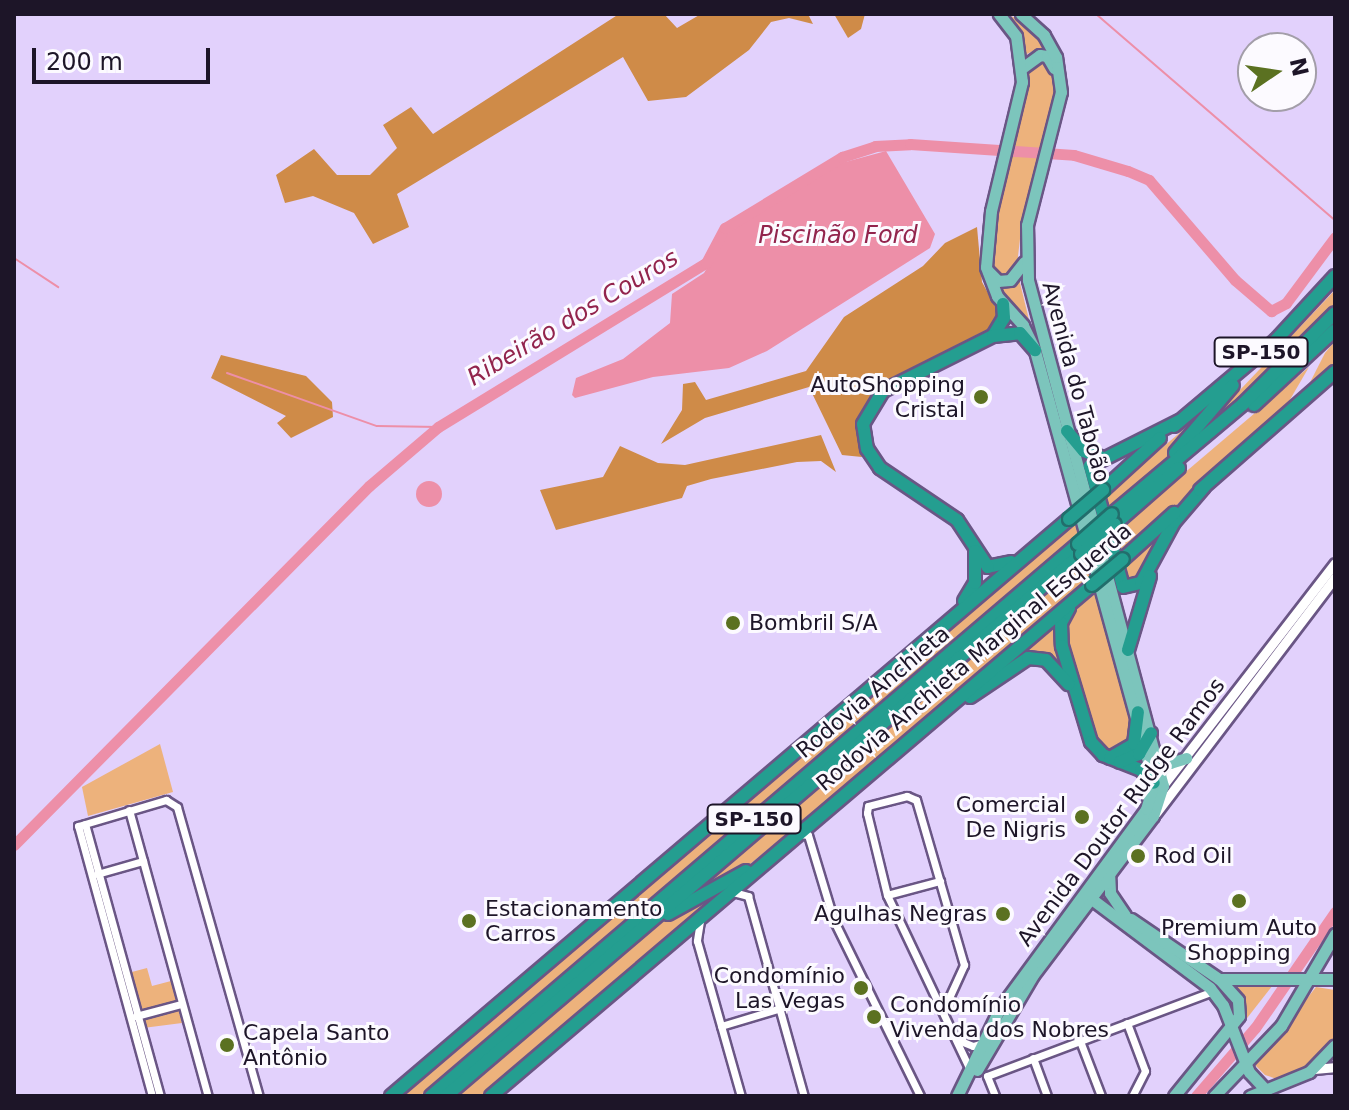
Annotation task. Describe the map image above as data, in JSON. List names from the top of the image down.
{
  "streets": {
    "highway": ["SP-150", "Rodovia Anchieta Marginal Esquerda", "Rodovia Anchieta"],
    "main road": ["Avenida do Taboão", "Avenida Doutor Rudge Ramos"]
  },
  "crossings": [
    ["Avenida do Taboão", "Avenida Doutor Rudge Ramos"]
  ],
  "water": ["Piscinão Ford", "Ribeirão dos Couros"],
  "places": [
    "AutoShopping Cristal",
    "Bombril S/A",
    "Comercial De Nigris",
    "Rod Oil",
    "Premium Auto Shopping",
    "Agulhas Negras",
    "Estacionamento Carros",
    "Condomínio Las Vegas",
    "Condomínio Vivenda dos Nobres",
    "Capela Santo Antônio"
  ],
  "scale_bar": "200 m",
  "north": "right"
}
